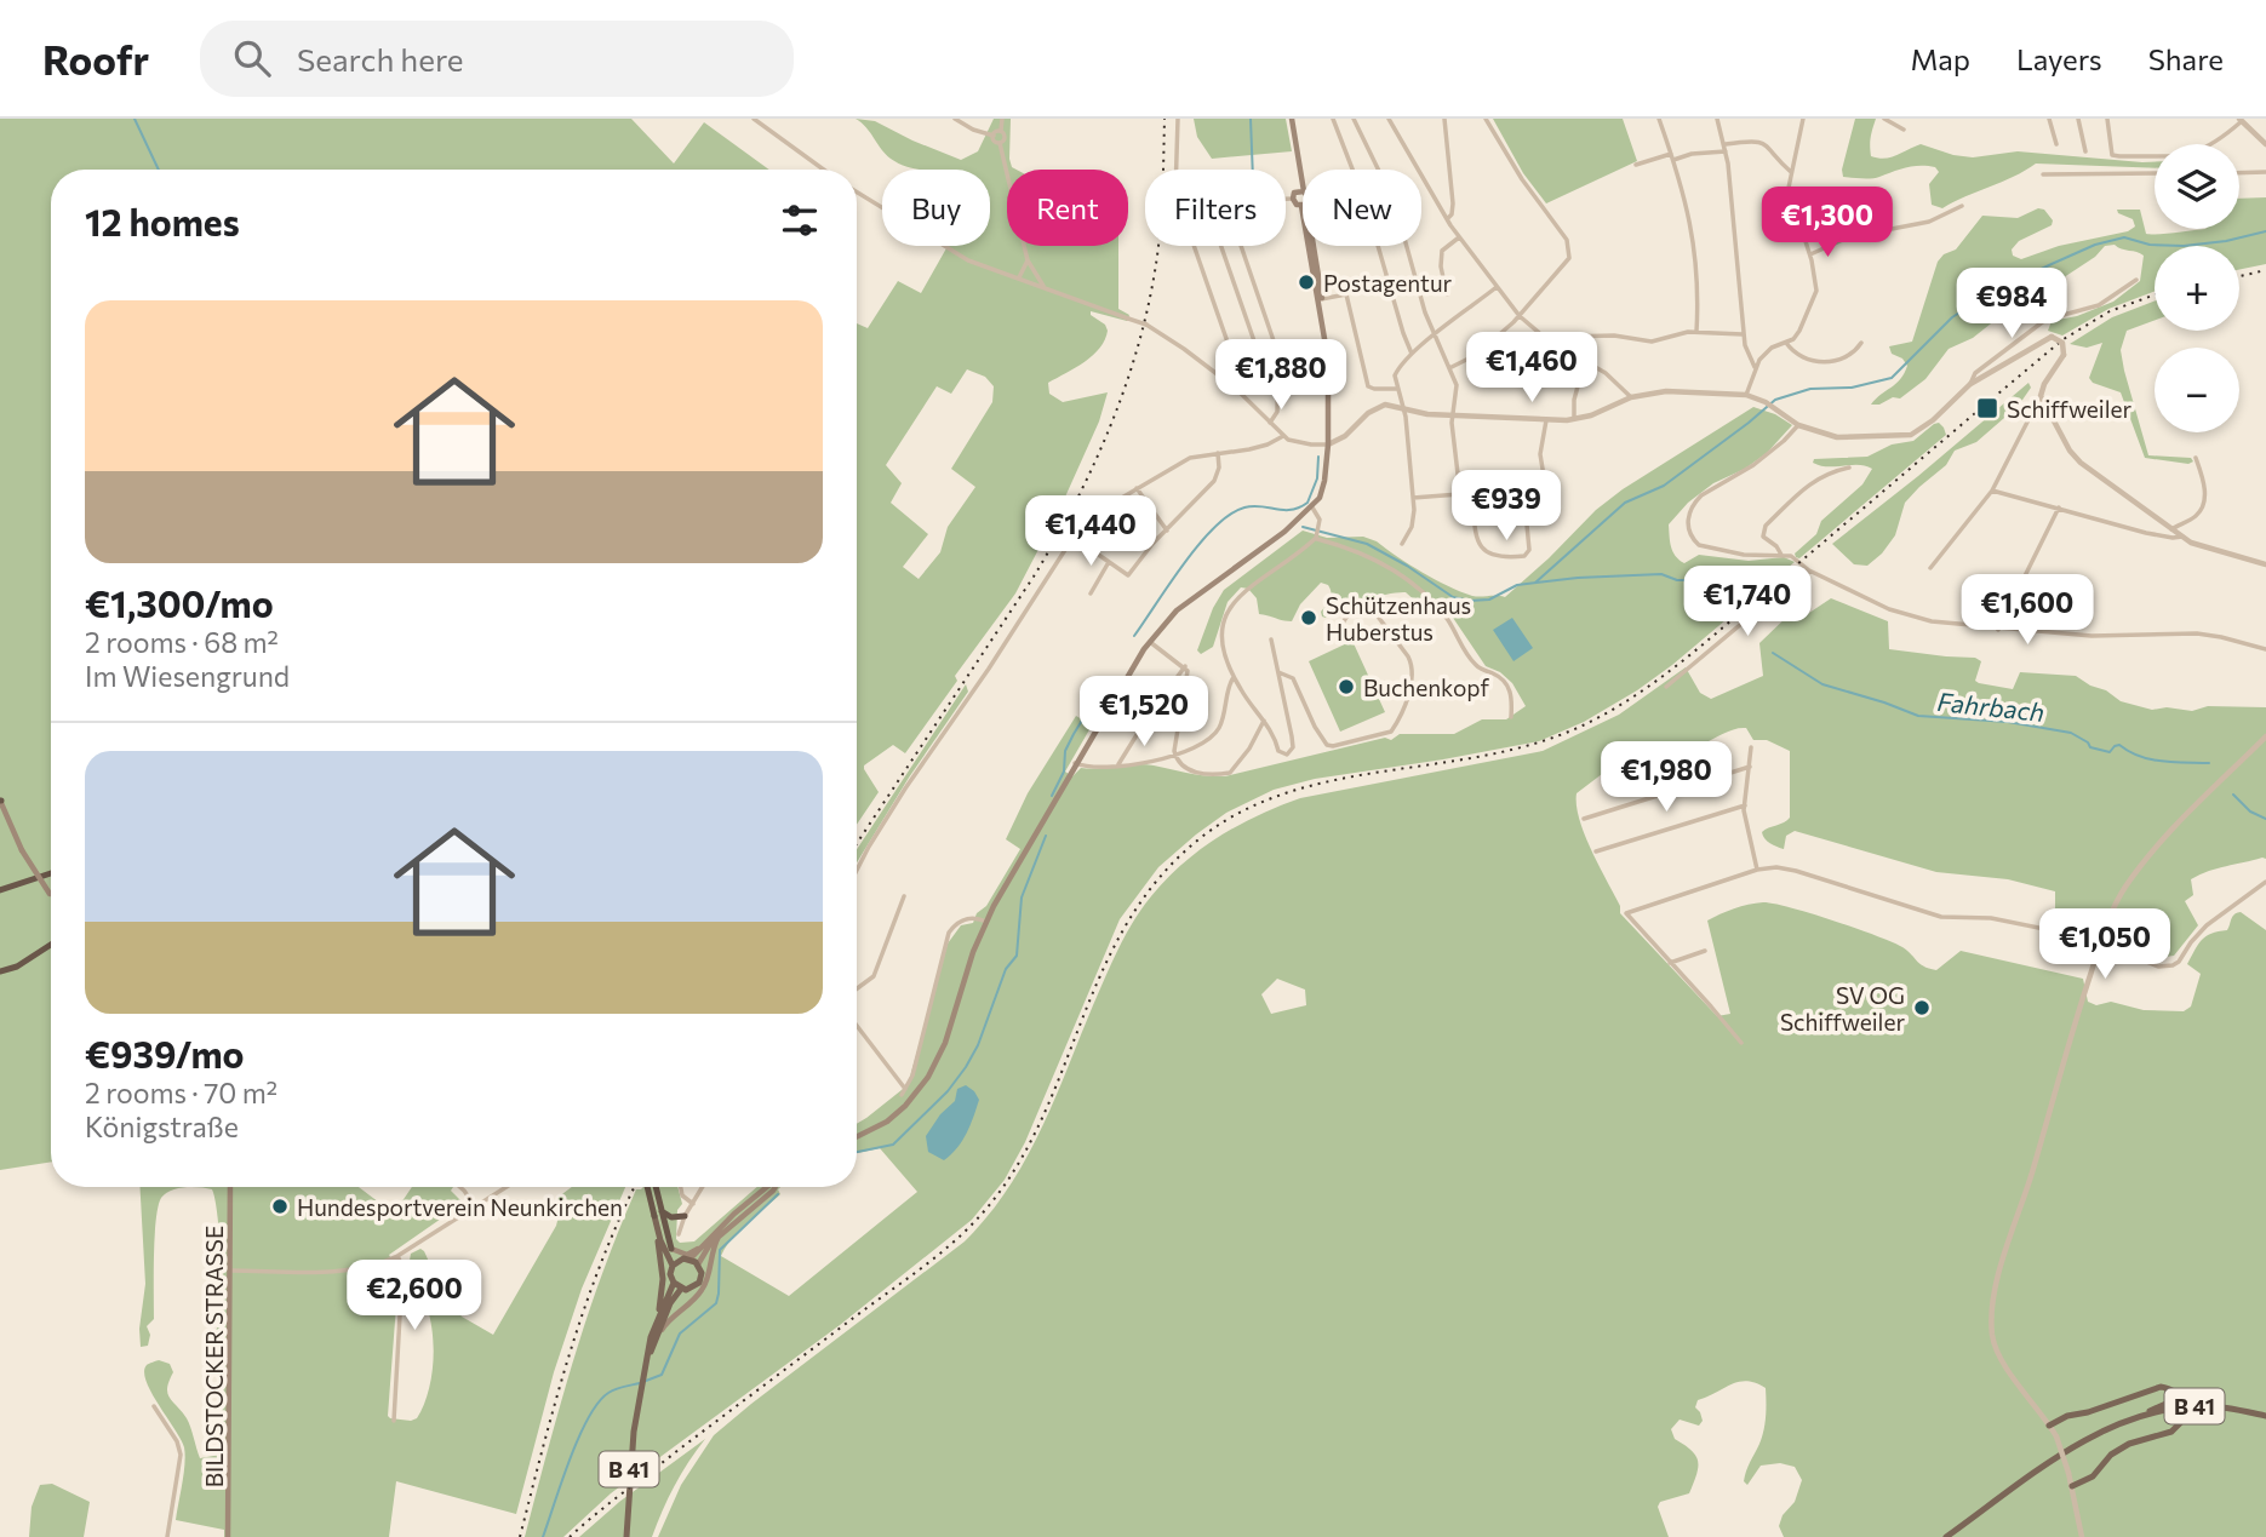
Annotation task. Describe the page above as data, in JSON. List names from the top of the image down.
{
  "streets": {
    "highway": ["B 41"],
    "main road": ["BILDSTOCKER STRASSE"]
  },
  "water": ["Fahrbach"],
  "places": {
    "other": [
      "Postagentur",
      "Schützenhaus Huberstus",
      "Buchenkopf",
      "SV OG Schiffweiler",
      "Hundesportverein Neunkirchen"
    ],
    "transit": ["Schiffweiler"]
  },
  "page": {
    "header": "Roofr",
    "search": "Search here",
    "nav": ["Map", "Layers", "Share"],
    "map_buttons": ["+", "−"],
    "chip": [
      "Buy",
      "Rent",
      "Filters",
      "New"
    ],
    "heading": "12 homes",
    "price": [
      "€1,300",
      "€984",
      "€1,460",
      "€1,880",
      "€939",
      "€1,440",
      "€1,740",
      "€1,600",
      "€1,520",
      "€1,980",
      "€1,050",
      "€2,600"
    ],
    "list": [
      {
        "name": "€1,300/mo",
        "note": "2 rooms · 68 m² · Im Wiesengrund"
      },
      {
        "name": "€939/mo",
        "note": "2 rooms · 70 m² · Königstraße"
      }
    ]
  }
}
